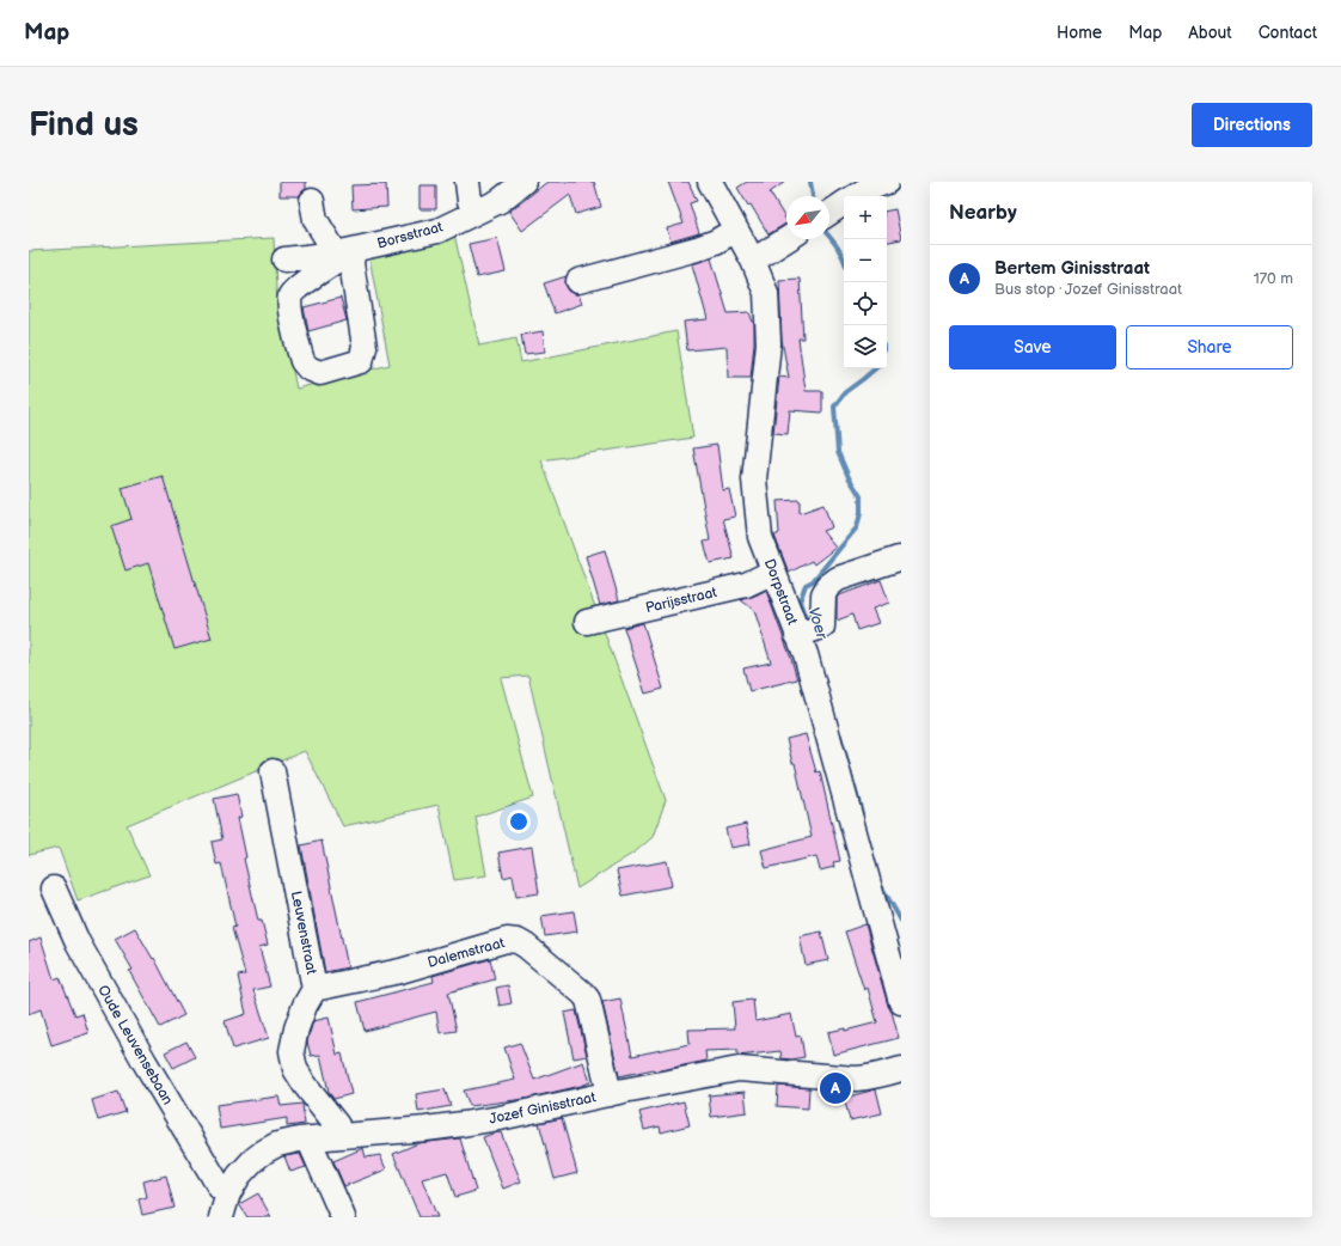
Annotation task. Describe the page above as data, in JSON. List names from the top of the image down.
{
  "streets": {
    "street": [
      "Borsstraat",
      "Dorpstraat",
      "Parijsstraat",
      "Leuvenstraat",
      "Dalemstraat",
      "Oude Leuvensebaan",
      "Jozef Ginisstraat"
    ]
  },
  "crossings": [
    ["Dorpstraat", "Parijsstraat"],
    ["Leuvenstraat", "Dalemstraat"],
    ["Leuvenstraat", "Jozef Ginisstraat"],
    ["Dalemstraat", "Jozef Ginisstraat"],
    ["Oude Leuvensebaan", "Jozef Ginisstraat"]
  ],
  "water": ["Voer"],
  "north": "bottom left",
  "page": {
    "header": "Map",
    "nav": [
      "Home",
      "Map",
      "About",
      "Contact"
    ],
    "buttons": [
      "Directions",
      ["Save", "Share"]
    ],
    "title": "Find us",
    "heading": "Nearby",
    "map_buttons": ["+", "−"],
    "list": [
      {
        "mark": "A",
        "name": "Bertem Ginisstraat",
        "note": "Bus stop · Jozef Ginisstraat",
        "value": "170 m"
      }
    ],
    "pins": "A"
  }
}
